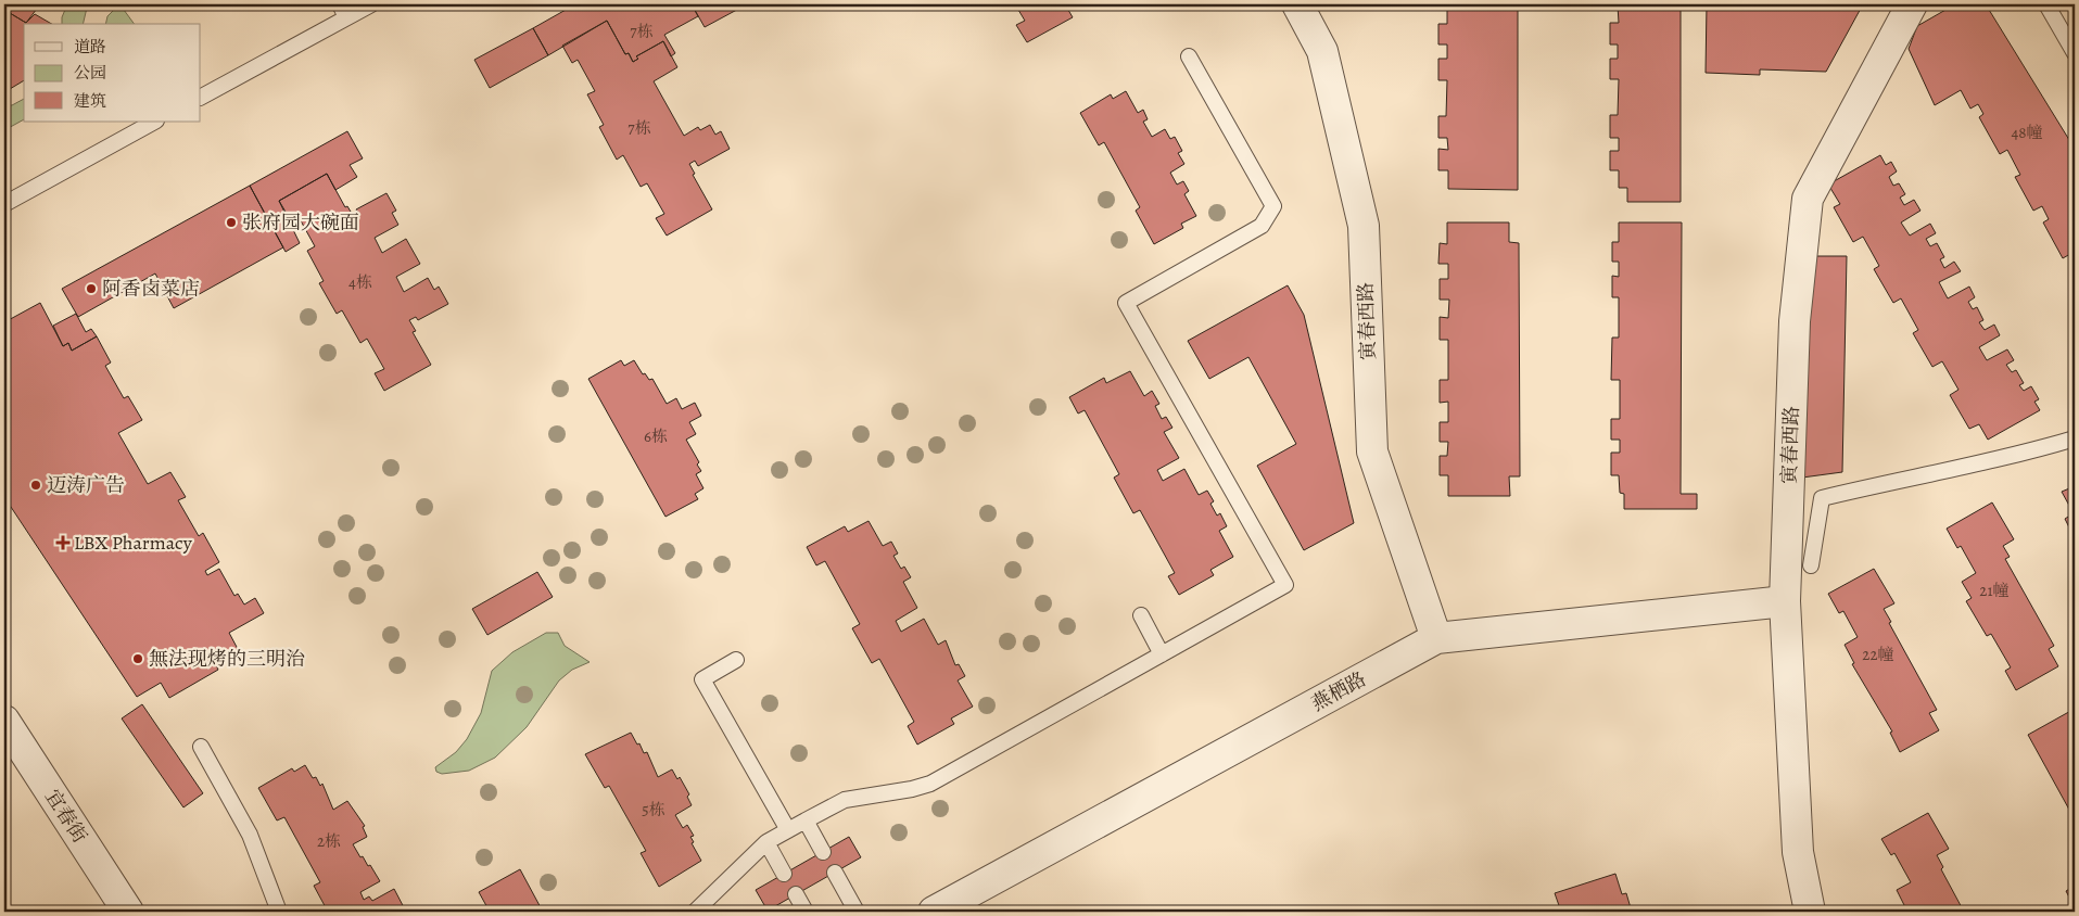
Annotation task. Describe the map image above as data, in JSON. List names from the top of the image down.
{
  "streets": {
    "street": ["寅春西路", "燕栖路", "宜春街"]
  },
  "crossings": [
    ["寅春西路", "燕栖路"]
  ],
  "places": {
    "other": [
      "张府园大碗面",
      "阿香卤菜店",
      "迈涛广告",
      "無法现烤的三明治"
    ],
    "health": ["LBX Pharmacy"]
  },
  "house_numbers": [
    "7栋",
    "7栋",
    "48幢",
    "4栋",
    "6栋",
    "21幢",
    "22幢",
    "5栋",
    "2栋"
  ],
  "legend": ["道路", "公园", "建筑"]
}
